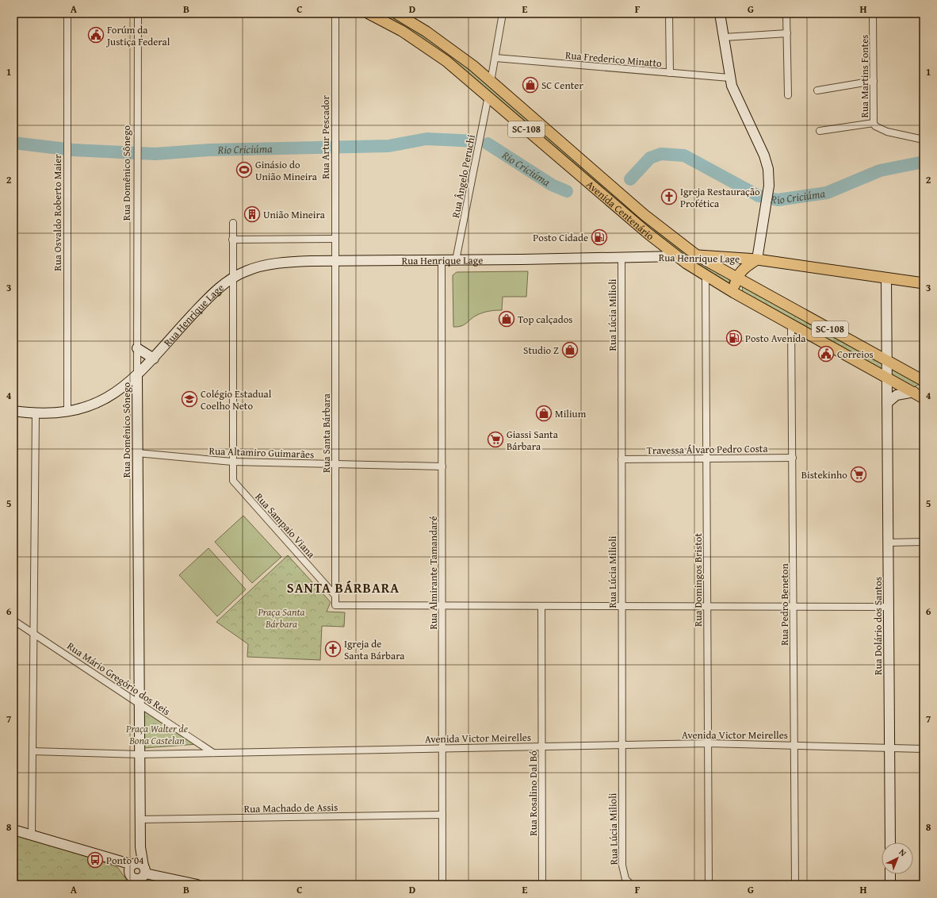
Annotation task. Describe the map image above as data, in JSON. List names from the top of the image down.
{
  "streets": {
    "main road": ["SC-108", "Avenida Centenário", "Rua Henrique Lage"],
    "street": [
      "Rua Frederico Minatto",
      "Rua Martins Fontes",
      "Rua Artur Pescador",
      "Rua Domênico Sônego",
      "Rua Ângelo Peruchi",
      "Rua Osvaldo Roberto Maier",
      "Rua Lúcia Milioli",
      "Rua Santa Bárbara",
      "Travessa Álvaro Pedro Costa",
      "Rua Altamiro Guimarães",
      "Rua Sampaio Viana",
      "Rua Almirante Tamandaré",
      "Rua Domingos Bristot",
      "Rua Pedro Beneton",
      "Rua Dolário dos Santos",
      "Rua Mário Gregório dos Reis",
      "Avenida Victor Meirelles",
      "Rua Rosalino Dal Bó",
      "Rua Machado de Assis"
    ]
  },
  "crossings": [
    ["Rua Artur Pescador", "Rua Henrique Lage"],
    ["Rua Artur Pescador", "Rua Santa Bárbara"],
    ["Rua Domênico Sônego", "Rua Henrique Lage"],
    ["Rua Domênico Sônego", "Rua Altamiro Guimarães"],
    ["Rua Domênico Sônego", "Rua Mário Gregório dos Reis"],
    ["Rua Domênico Sônego", "Avenida Victor Meirelles"],
    ["Rua Domênico Sônego", "Rua Machado de Assis"],
    ["Rua Ângelo Peruchi", "Avenida Centenário"],
    ["Rua Ângelo Peruchi", "Rua Henrique Lage"],
    ["Avenida Centenário", "Rua Henrique Lage"],
    ["Avenida Centenário", "Rua Domingos Bristot"],
    ["Avenida Centenário", "Rua Pedro Beneton"],
    ["Avenida Centenário", "Rua Dolário dos Santos"],
    ["Rua Osvaldo Roberto Maier", "Rua Henrique Lage"],
    ["Rua Henrique Lage", "Rua Lúcia Milioli"],
    ["Rua Henrique Lage", "Rua Santa Bárbara"],
    ["Rua Henrique Lage", "Rua Sampaio Viana"],
    ["Rua Henrique Lage", "Rua Almirante Tamandaré"],
    ["Rua Henrique Lage", "Rua Dolário dos Santos"],
    ["Rua Lúcia Milioli", "Travessa Álvaro Pedro Costa"],
    ["Rua Lúcia Milioli", "Avenida Victor Meirelles"],
    ["Rua Santa Bárbara", "Rua Altamiro Guimarães"],
    ["Rua Santa Bárbara", "Rua Sampaio Viana"],
    ["Rua Santa Bárbara", "Rua Almirante Tamandaré"],
    ["Travessa Álvaro Pedro Costa", "Rua Domingos Bristot"],
    ["Travessa Álvaro Pedro Costa", "Rua Pedro Beneton"],
    ["Rua Altamiro Guimarães", "Rua Sampaio Viana"],
    ["Rua Altamiro Guimarães", "Rua Almirante Tamandaré"],
    ["Rua Almirante Tamandaré", "Avenida Victor Meirelles"],
    ["Rua Almirante Tamandaré", "Rua Machado de Assis"],
    ["Rua Domingos Bristot", "Avenida Victor Meirelles"],
    ["Rua Pedro Beneton", "Avenida Victor Meirelles"],
    ["Rua Dolário dos Santos", "Avenida Victor Meirelles"],
    ["Rua Mário Gregório dos Reis", "Avenida Victor Meirelles"],
    ["Avenida Victor Meirelles", "Rua Rosalino Dal Bó"]
  ],
  "districts": ["SANTA BÁRBARA"],
  "water": ["Rio Criciúma"],
  "parks": ["Praça Santa Bárbara", "Praça Walter de Bona Castelan"],
  "places": {
    "public building": ["Forúm da Justiça Federal", "Correios"],
    "shop": [
      "SC Center",
      "Top calçados",
      "Studio Z",
      "Milium"
    ],
    "sports": ["Ginásio do União Mineira"],
    "church": ["Igreja Restauração Profética", "Igreja de Santa Bárbara"],
    "building": ["União Mineira"],
    "fuel station": ["Posto Cidade", "Posto Avenida"],
    "school or university": ["Colégio Estadual Coelho Neto"],
    "supermarket": ["Giassi Santa Bárbara", "Bistekinho"],
    "bus stop": ["Ponto 04"]
  },
  "north": "top right",
  "grid": {
    "columns": [
      "A",
      "B",
      "C",
      "D",
      "E",
      "F",
      "G",
      "H"
    ],
    "rows": [
      "1",
      "2",
      "3",
      "4",
      "5",
      "6",
      "7",
      "8"
    ]
  }
}
